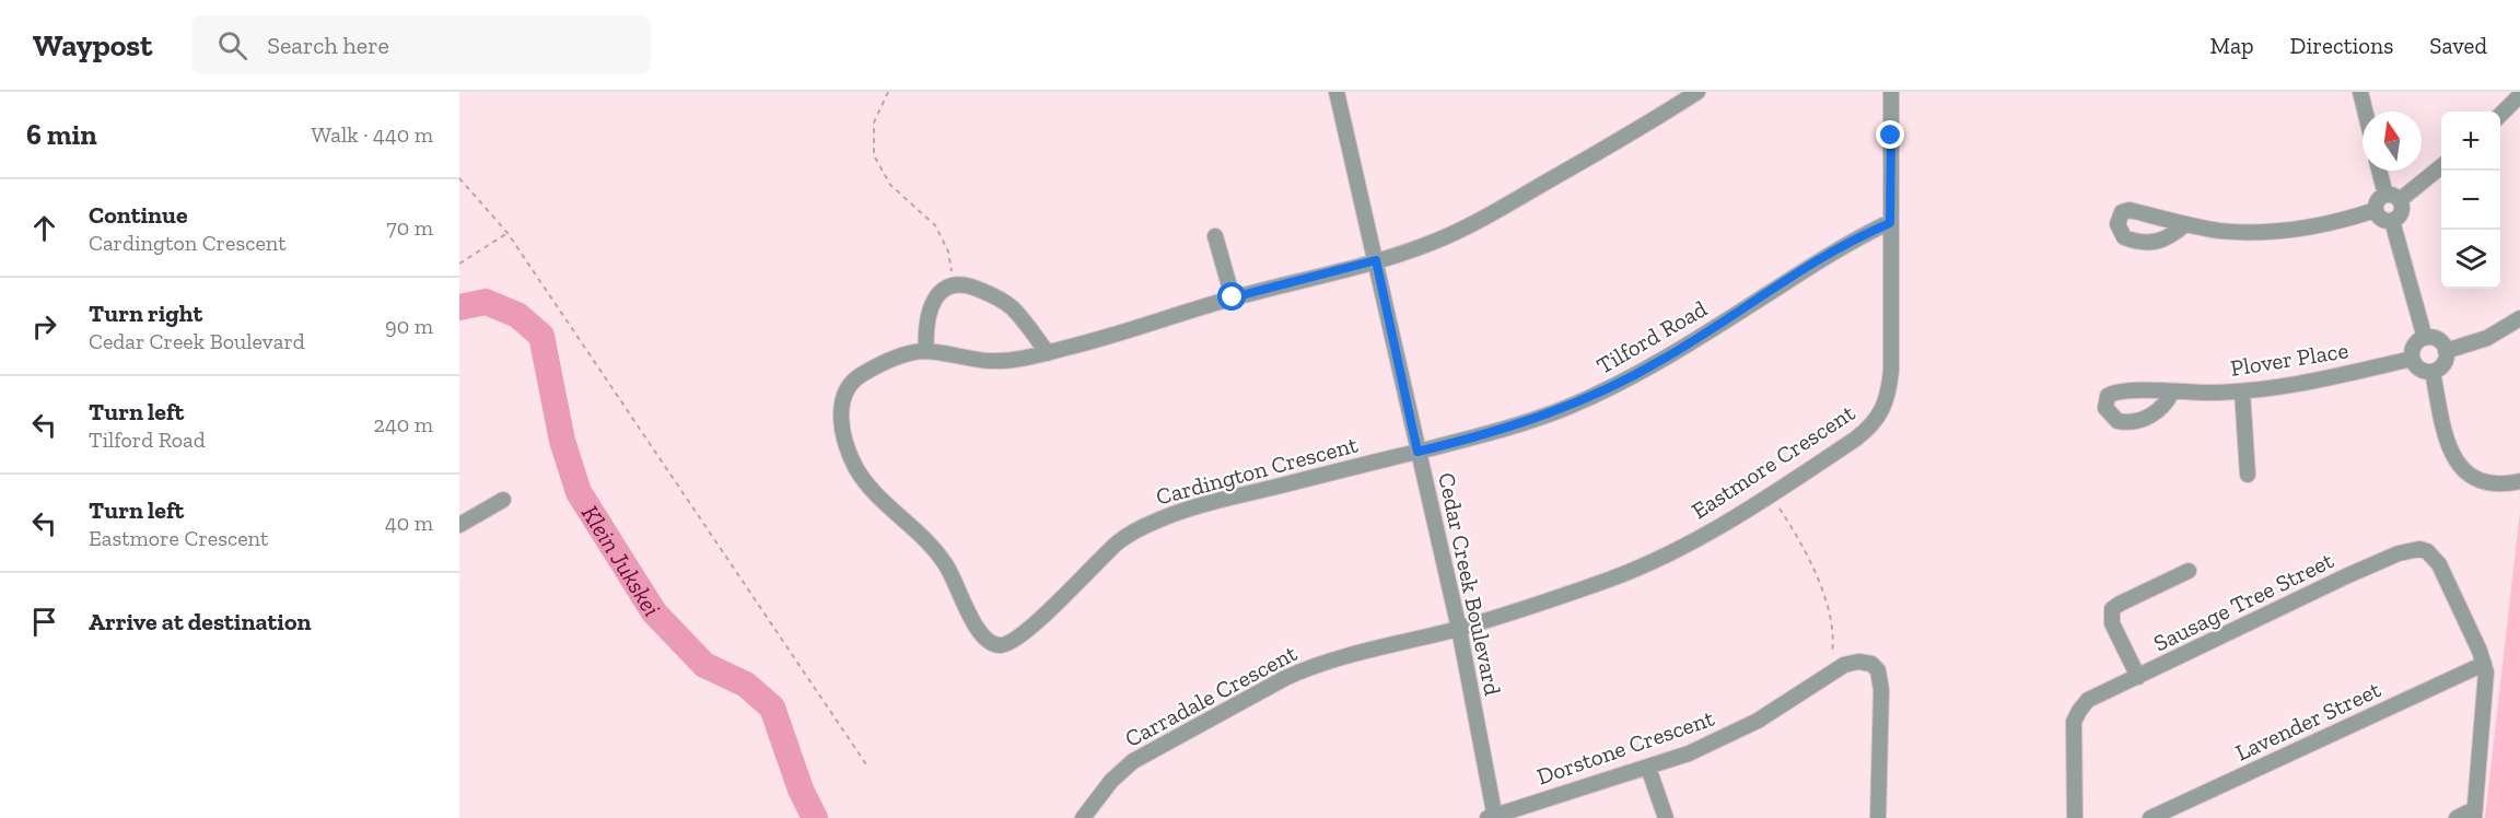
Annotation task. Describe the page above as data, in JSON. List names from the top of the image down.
{
  "streets": {
    "street": [
      "Tilford Road",
      "Plover Place",
      "Eastmore Crescent",
      "Cardington Crescent",
      "Cedar Creek Boulevard",
      "Sausage Tree Street",
      "Carradale Crescent",
      "Lavender Street",
      "Dorstone Crescent"
    ]
  },
  "crossings": [
    ["Tilford Road", "Eastmore Crescent"],
    ["Tilford Road", "Cardington Crescent"],
    ["Tilford Road", "Cedar Creek Boulevard"],
    ["Eastmore Crescent", "Cedar Creek Boulevard"],
    ["Eastmore Crescent", "Carradale Crescent"],
    ["Cardington Crescent", "Cedar Creek Boulevard"],
    ["Cedar Creek Boulevard", "Carradale Crescent"],
    ["Cedar Creek Boulevard", "Dorstone Crescent"],
    ["Sausage Tree Street", "Lavender Street"]
  ],
  "water": ["Klein Jukskei"],
  "north": "top",
  "page": {
    "header": "Waypost",
    "search": "Search here",
    "nav": ["Map", "Directions", "Saved"],
    "heading": ["6 min", "Walk · 440 m"],
    "map_buttons": ["+", "−"],
    "list": [
      ["Continue", "Cardington Crescent", "70 m"],
      ["Turn right", "Cedar Creek Boulevard", "90 m"],
      ["Turn left", "Tilford Road", "240 m"],
      ["Turn left", "Eastmore Crescent", "40 m"],
      "Arrive at destination"
    ]
  }
}
